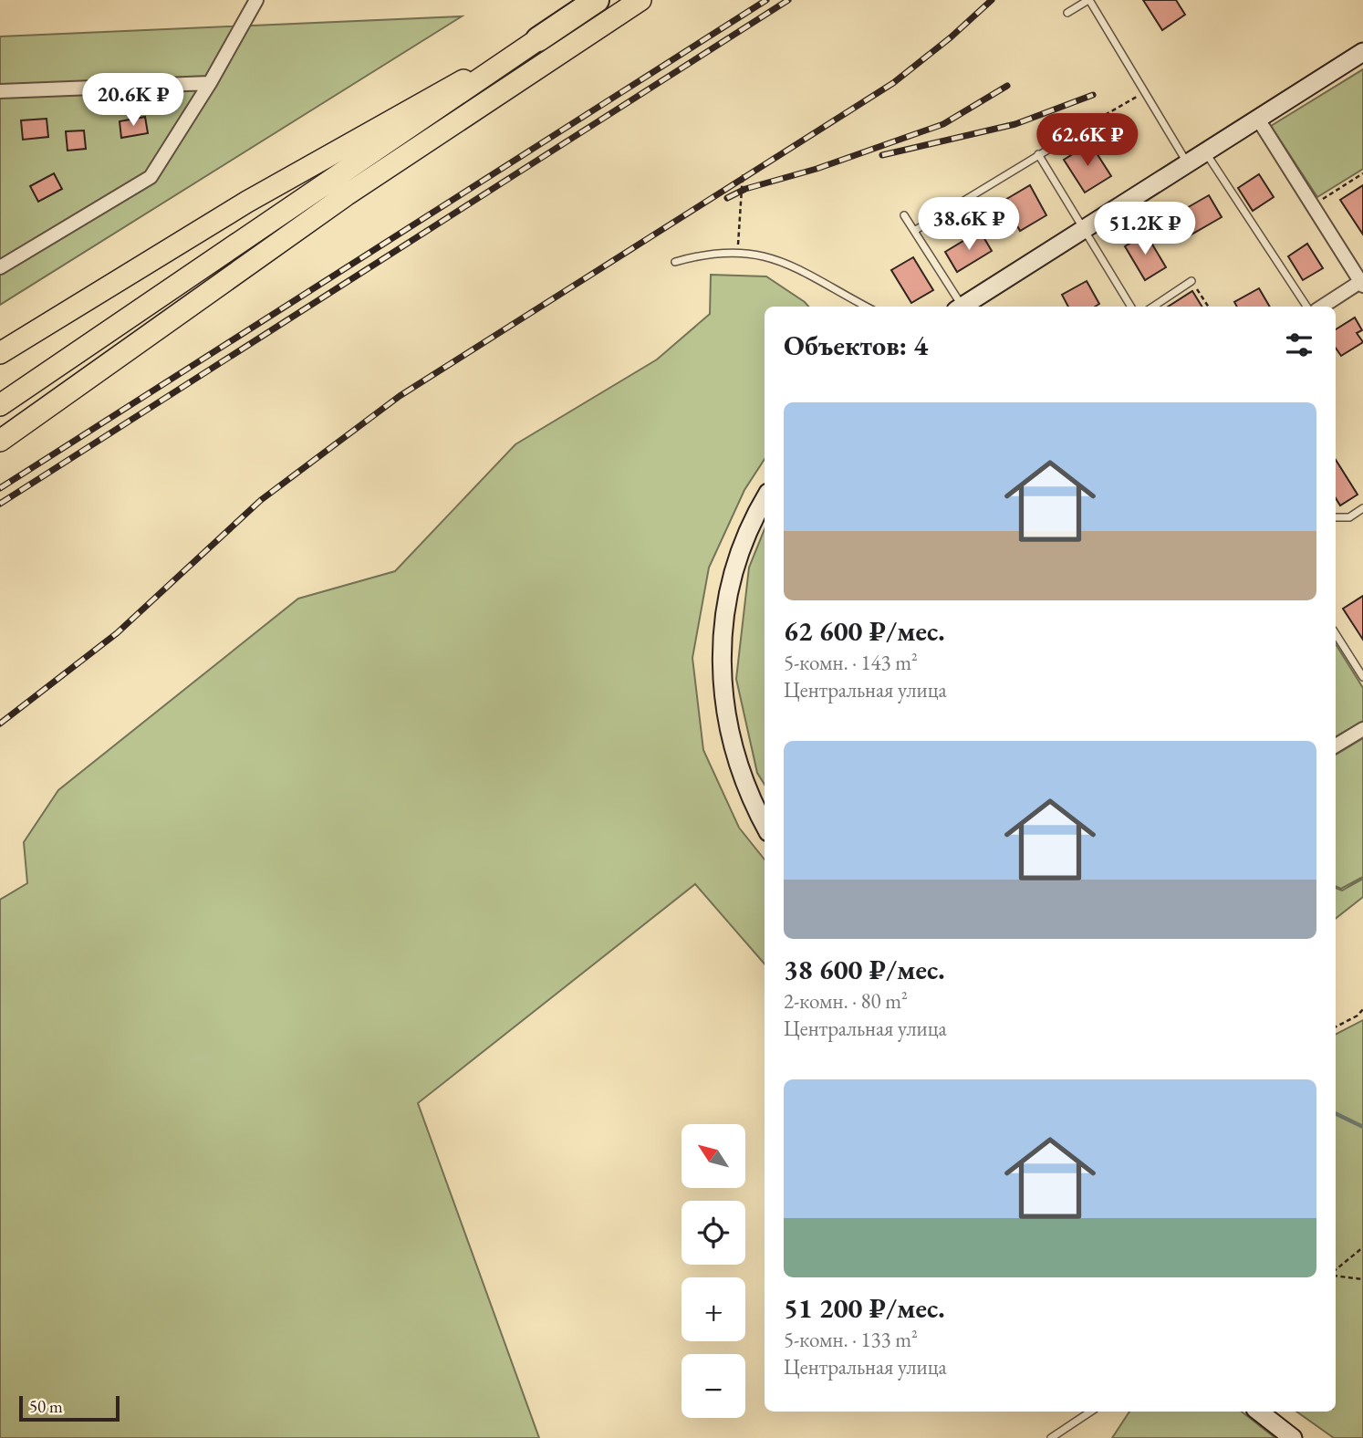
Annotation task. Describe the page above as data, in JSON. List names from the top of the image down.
{
  "scale_bar": "50 m",
  "north": "top left",
  "page": {
    "price": [
      "20.6K ₽",
      "62.6K ₽",
      "38.6K ₽",
      "51.2K ₽"
    ],
    "heading": "Объектов: 4",
    "list": [
      {
        "name": "62 600 ₽/мес.",
        "note": "5-комн. · 143 m² · Центральная улица"
      },
      {
        "name": "38 600 ₽/мес.",
        "note": "2-комн. · 80 m² · Центральная улица"
      },
      {
        "name": "51 200 ₽/мес.",
        "note": "5-комн. · 133 m² · Центральная улица"
      }
    ],
    "map_buttons": ["+", "−"],
    "scale": "50 m"
  }
}
